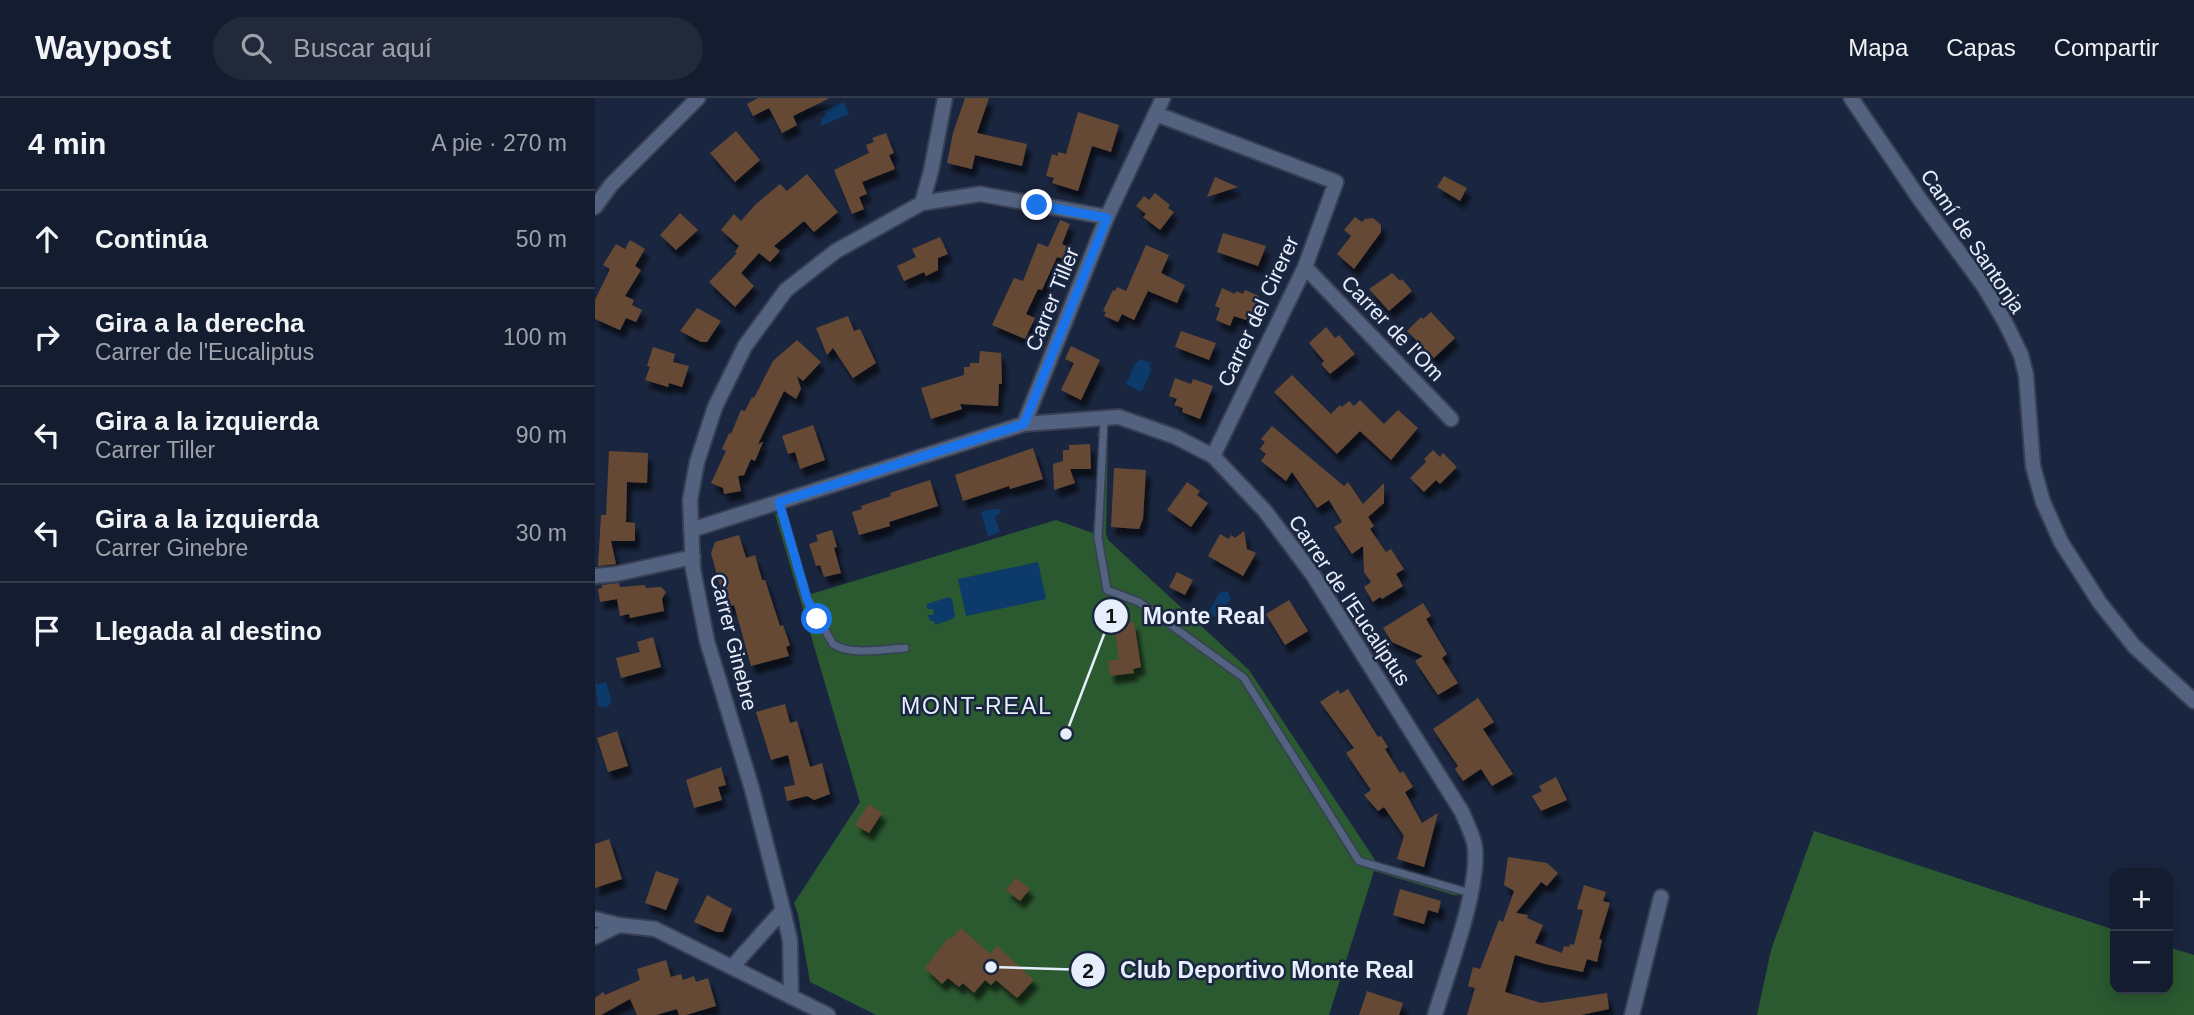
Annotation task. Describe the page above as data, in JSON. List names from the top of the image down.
{
  "streets": {
    "street": [
      "Camí de Santonja",
      "Carrer Tiller",
      "Carrer del Cirerer",
      "Carrer de l'Om",
      "Carrer de l'Eucaliptus",
      "Carrer Ginebre"
    ]
  },
  "crossings": [
    ["Carrer Tiller", "Carrer del Cirerer"],
    ["Carrer Tiller", "Carrer de l'Eucaliptus"],
    ["Carrer Tiller", "Carrer Ginebre"],
    ["Carrer del Cirerer", "Carrer de l'Om"],
    ["Carrer del Cirerer", "Carrer de l'Eucaliptus"],
    ["Carrer de l'Eucaliptus", "Carrer Ginebre"]
  ],
  "districts": ["MONT-REAL"],
  "places": ["Monte Real", "Club Deportivo Monte Real"],
  "page": {
    "header": "Waypost",
    "search": "Buscar aquí",
    "nav": ["Mapa", "Capas", "Compartir"],
    "heading": ["4 min", "A pie · 270 m"],
    "list": [
      ["Continúa", "50 m"],
      ["Gira a la derecha", "Carrer de l'Eucaliptus", "100 m"],
      ["Gira a la izquierda", "Carrer Tiller", "90 m"],
      ["Gira a la izquierda", "Carrer Ginebre", "30 m"],
      "Llegada al destino"
    ],
    "map_buttons": ["+", "−"]
  }
}
